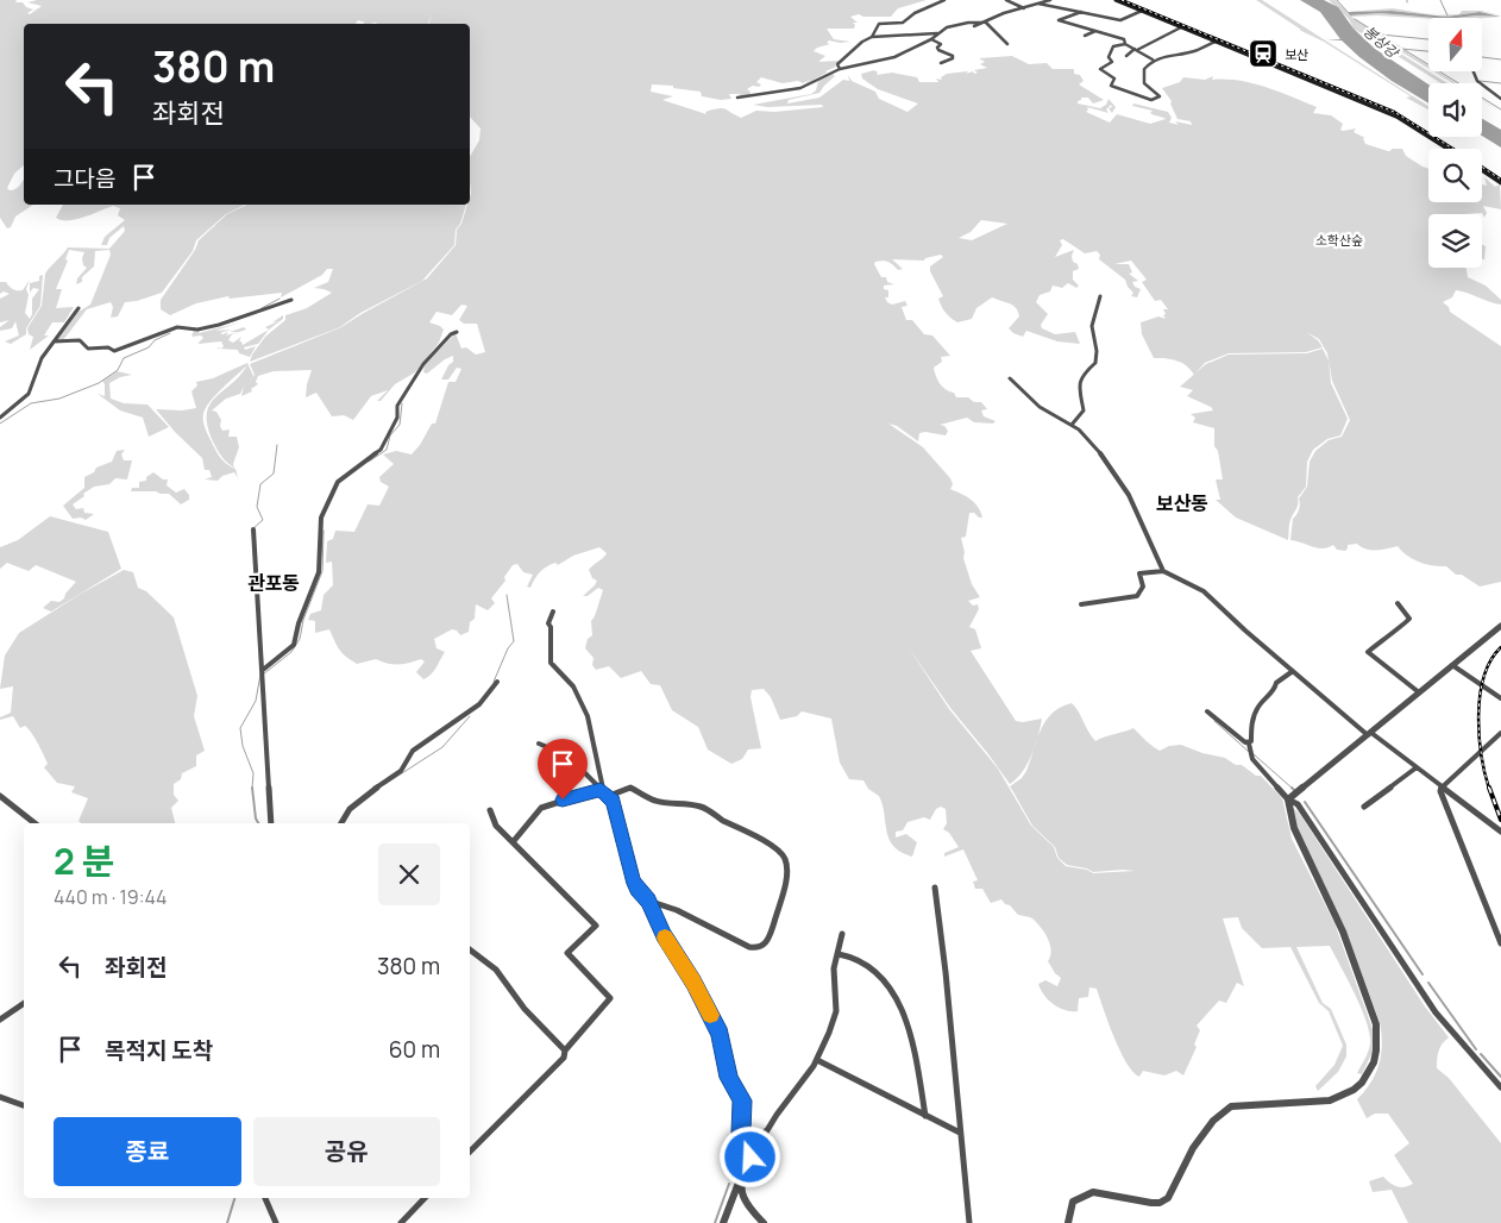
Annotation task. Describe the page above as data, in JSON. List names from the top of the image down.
{
  "districts": ["보산동", "관포동"],
  "water": ["봉상강"],
  "parks": ["소학산숲"],
  "places": {
    "station": ["보산"]
  },
  "north": "top",
  "page": {
    "turn": ["380 m", "좌회전"],
    "then": "그다음",
    "heading": ["2 분", "440 m · 19:44"],
    "list": [
      {
        "name": "좌회전",
        "value": "380 m"
      },
      {
        "name": "목적지 도착",
        "value": "60 m"
      }
    ],
    "buttons": ["종료", "공유"]
  }
}
